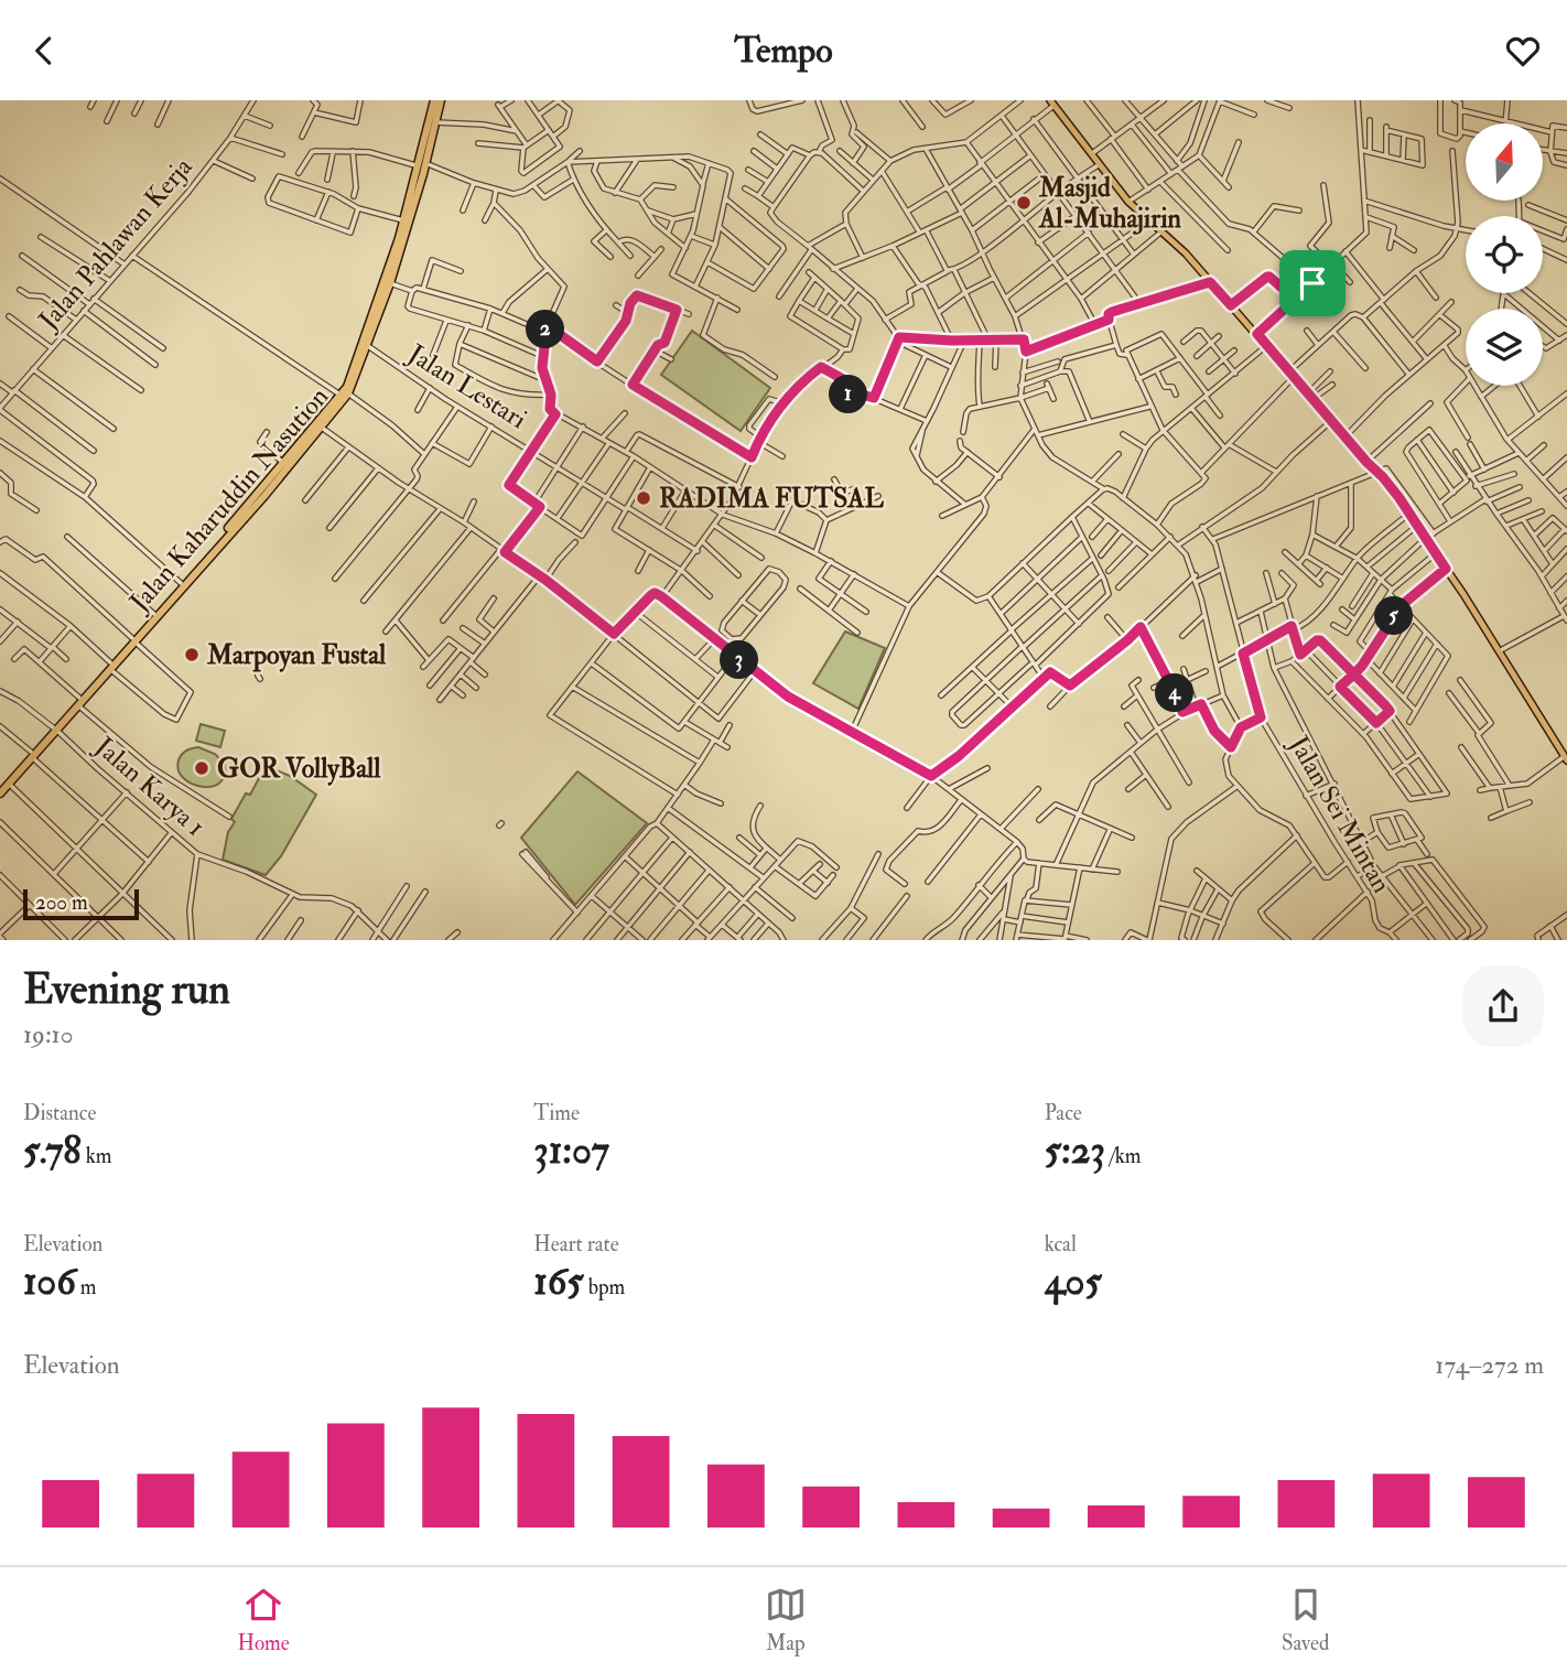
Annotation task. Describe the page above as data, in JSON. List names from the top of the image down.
{
  "streets": {
    "highway": ["Jalan Kaharuddin Nasution"],
    "street": [
      "Jalan Pahlawan Kerja",
      "Jalan Lestari",
      "Jalan Karya 1",
      "Jalan Sei Mintan"
    ]
  },
  "crossings": [
    ["Jalan Lestari", "Jalan Kaharuddin Nasution"],
    ["Jalan Kaharuddin Nasution", "Jalan Karya 1"]
  ],
  "places": [
    "Masjid Al-Muhajirin",
    "RADIMA FUTSAL",
    "Marpoyan Fustal",
    "GOR VollyBall"
  ],
  "scale_bar": "200 m",
  "north": "top",
  "page": {
    "header": "Tempo",
    "pins": [
      "2",
      "1",
      "5",
      "3",
      "4"
    ],
    "scale": "200 m",
    "heading": ["Evening run", "19:10"],
    "stats": [
      ["Distance", "5.78 km"],
      ["Time", "31:07"],
      ["Pace", "5:23 /km"],
      ["Elevation", "106 m"],
      ["Heart rate", "165 bpm"],
      ["kcal", "405"]
    ],
    "chart": ["Elevation", "174–272 m"],
    "tabs": ["Home", "Map", "Saved"]
  }
}
